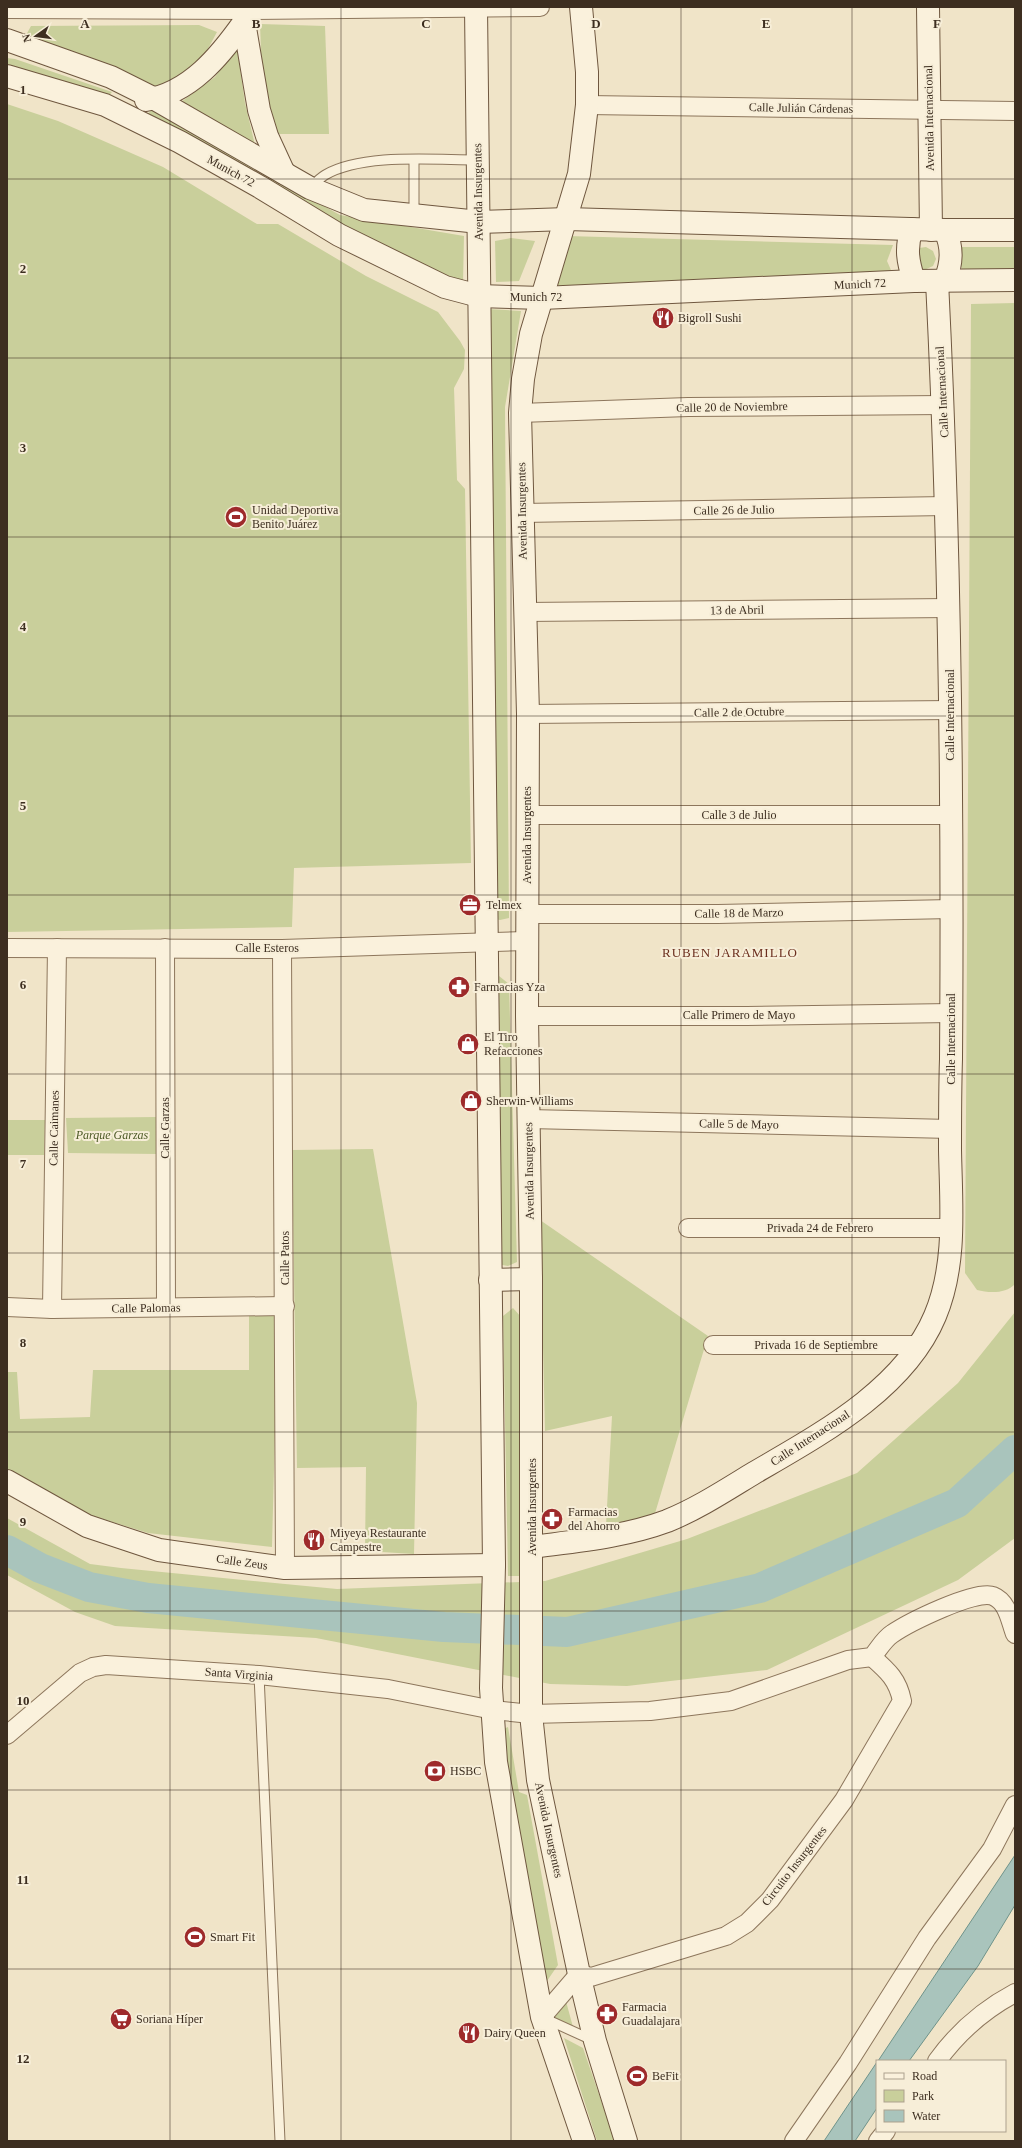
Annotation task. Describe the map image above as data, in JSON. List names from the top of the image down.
{
  "streets": {
    "main road": [
      "Avenida Internacional",
      "Munich 72",
      "Avenida Insurgentes",
      "Calle Internacional",
      "Calle Zeus"
    ],
    "street": [
      "Calle Julián Cárdenas",
      "Calle 20 de Noviembre",
      "Calle 26 de Julio",
      "13 de Abril",
      "Calle 2 de Octubre",
      "Calle 3 de Julio",
      "Calle 18 de Marzo",
      "Calle Esteros",
      "Calle Primero de Mayo",
      "Calle 5 de Mayo",
      "Calle Caimanes",
      "Calle Garzas",
      "Privada 24 de Febrero",
      "Calle Patos",
      "Calle Palomas",
      "Privada 16 de Septiembre",
      "Santa Virginia",
      "Circuito Insurgentes"
    ]
  },
  "crossings": [
    ["Calle Julián Cárdenas", "Avenida Internacional"],
    ["Calle Julián Cárdenas", "Avenida Insurgentes"],
    ["Avenida Internacional", "Munich 72"],
    ["Avenida Internacional", "Calle Internacional"],
    ["Munich 72", "Avenida Insurgentes"],
    ["Munich 72", "Calle Internacional"],
    ["Avenida Insurgentes", "Calle Internacional"],
    ["Avenida Insurgentes", "Calle 20 de Noviembre"],
    ["Avenida Insurgentes", "Calle 26 de Julio"],
    ["Avenida Insurgentes", "13 de Abril"],
    ["Avenida Insurgentes", "Calle 2 de Octubre"],
    ["Avenida Insurgentes", "Calle 3 de Julio"],
    ["Avenida Insurgentes", "Calle 18 de Marzo"],
    ["Avenida Insurgentes", "Calle Esteros"],
    ["Avenida Insurgentes", "Calle Primero de Mayo"],
    ["Avenida Insurgentes", "Calle 5 de Mayo"],
    ["Avenida Insurgentes", "Calle Zeus"],
    ["Avenida Insurgentes", "Santa Virginia"],
    ["Avenida Insurgentes", "Circuito Insurgentes"],
    ["Calle Internacional", "Calle 20 de Noviembre"],
    ["Calle Internacional", "Calle 26 de Julio"],
    ["Calle Internacional", "13 de Abril"],
    ["Calle Internacional", "Calle 2 de Octubre"],
    ["Calle Internacional", "Calle 3 de Julio"],
    ["Calle Internacional", "Calle 18 de Marzo"],
    ["Calle Internacional", "Calle Primero de Mayo"],
    ["Calle Internacional", "Calle 5 de Mayo"],
    ["Calle Internacional", "Privada 24 de Febrero"],
    ["Calle Internacional", "Privada 16 de Septiembre"],
    ["Calle Esteros", "Calle Caimanes"],
    ["Calle Esteros", "Calle Garzas"],
    ["Calle Esteros", "Calle Patos"],
    ["Calle Caimanes", "Calle Palomas"],
    ["Calle Garzas", "Calle Palomas"],
    ["Calle Patos", "Calle Palomas"],
    ["Calle Patos", "Calle Zeus"]
  ],
  "districts": ["RUBEN JARAMILLO"],
  "parks": ["Parque Garzas"],
  "places": {
    "restaurant": ["Bigroll Sushi", "Miyeya Restaurante Campestre", "Dairy Queen"],
    "sports": ["Unidad Deportiva Benito Juárez", "Smart Fit", "BeFit"],
    "office": ["Telmex"],
    "pharmacy": ["Farmacias Yza", "Farmacias del Ahorro", "Farmacia Guadalajara"],
    "shop": ["El Tiro Refacciones", "Sherwin-Williams"],
    "bank": ["HSBC"],
    "supermarket": ["Soriana Híper"]
  },
  "legend": ["Road", "Park", "Water"],
  "north": "left",
  "grid": {
    "columns": [
      "A",
      "B",
      "C",
      "D",
      "E",
      "F"
    ],
    "rows": [
      "1",
      "2",
      "3",
      "4",
      "5",
      "6",
      "7",
      "8",
      "9",
      "10",
      "11",
      "12"
    ]
  }
}
